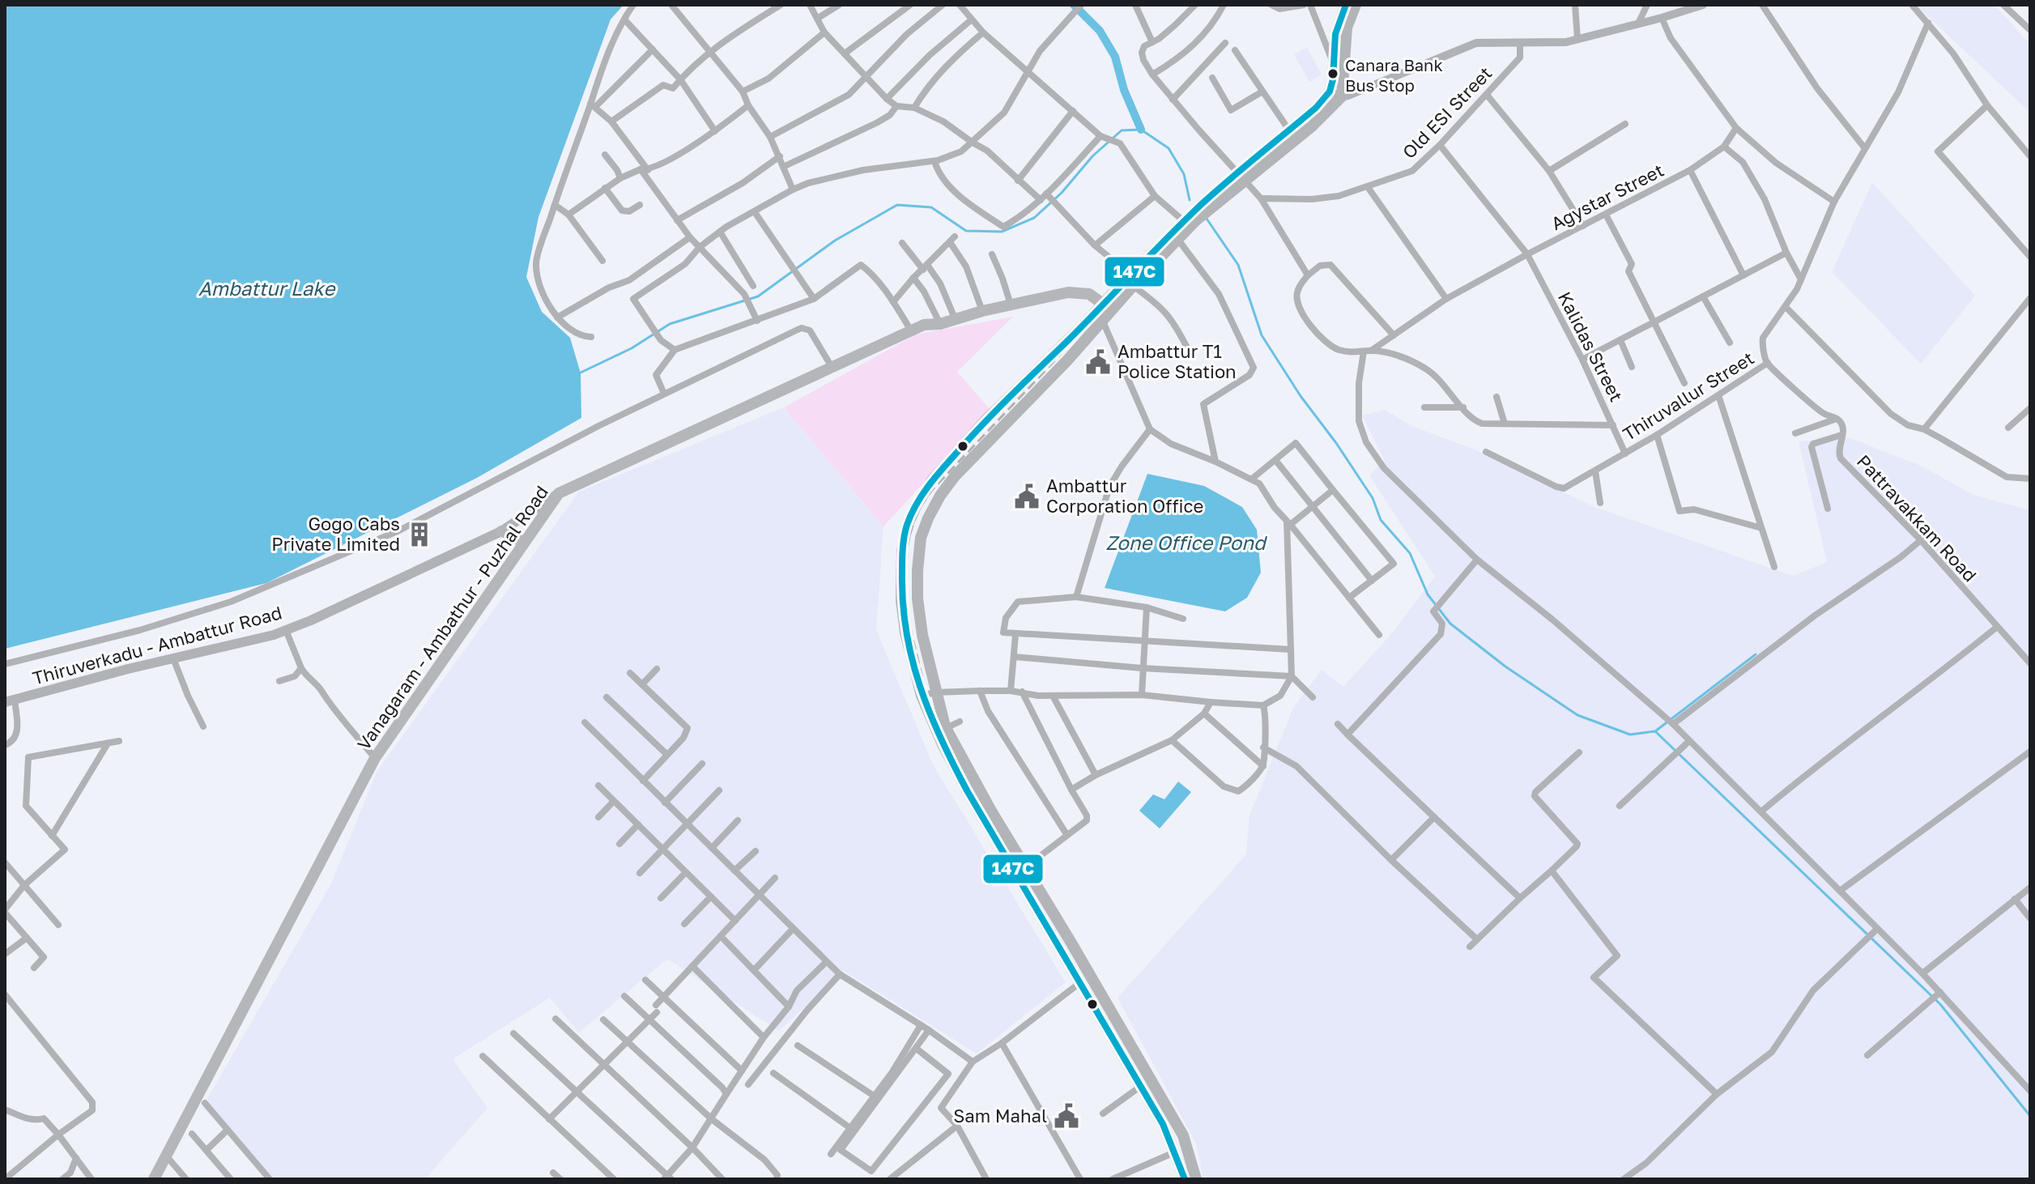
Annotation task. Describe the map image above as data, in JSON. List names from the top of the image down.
{
  "streets": {
    "main road": ["Vanagaram - Ambathur - Puzhal Road", "Thiruverkadu - Ambattur Road"],
    "street": [
      "Old ESI Street",
      "Agystar Street",
      "Kalidas Street",
      "Thiruvallur Street",
      "Pattravakkam Road"
    ]
  },
  "crossings": [
    ["Old ESI Street", "Kalidas Street"],
    ["Agystar Street", "Kalidas Street"],
    ["Kalidas Street", "Thiruvallur Street"],
    ["Vanagaram - Ambathur - Puzhal Road", "Thiruverkadu - Ambattur Road"]
  ],
  "water": ["Ambattur Lake", "Zone Office Pond"],
  "places": {
    "other": ["Canara Bank Bus Stop"],
    "public building": ["Ambattur T1 Police Station", "Ambattur Corporation Office", "Sam Mahal"],
    "building": ["Gogo Cabs Private Limited"]
  },
  "lines": ["transit line 147C"]
}
